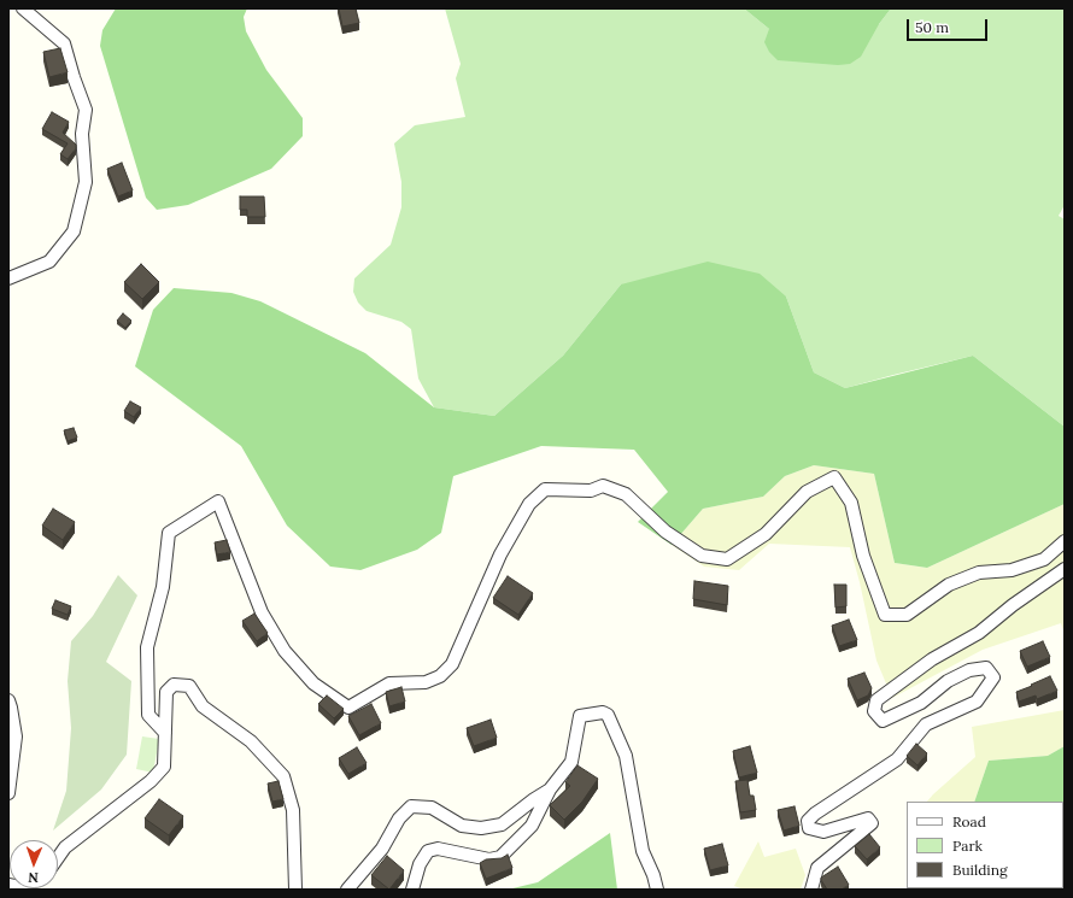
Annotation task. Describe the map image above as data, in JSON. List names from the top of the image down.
{
  "legend": ["Road", "Park", "Building"],
  "scale_bar": "50 m",
  "north": "bottom"
}
